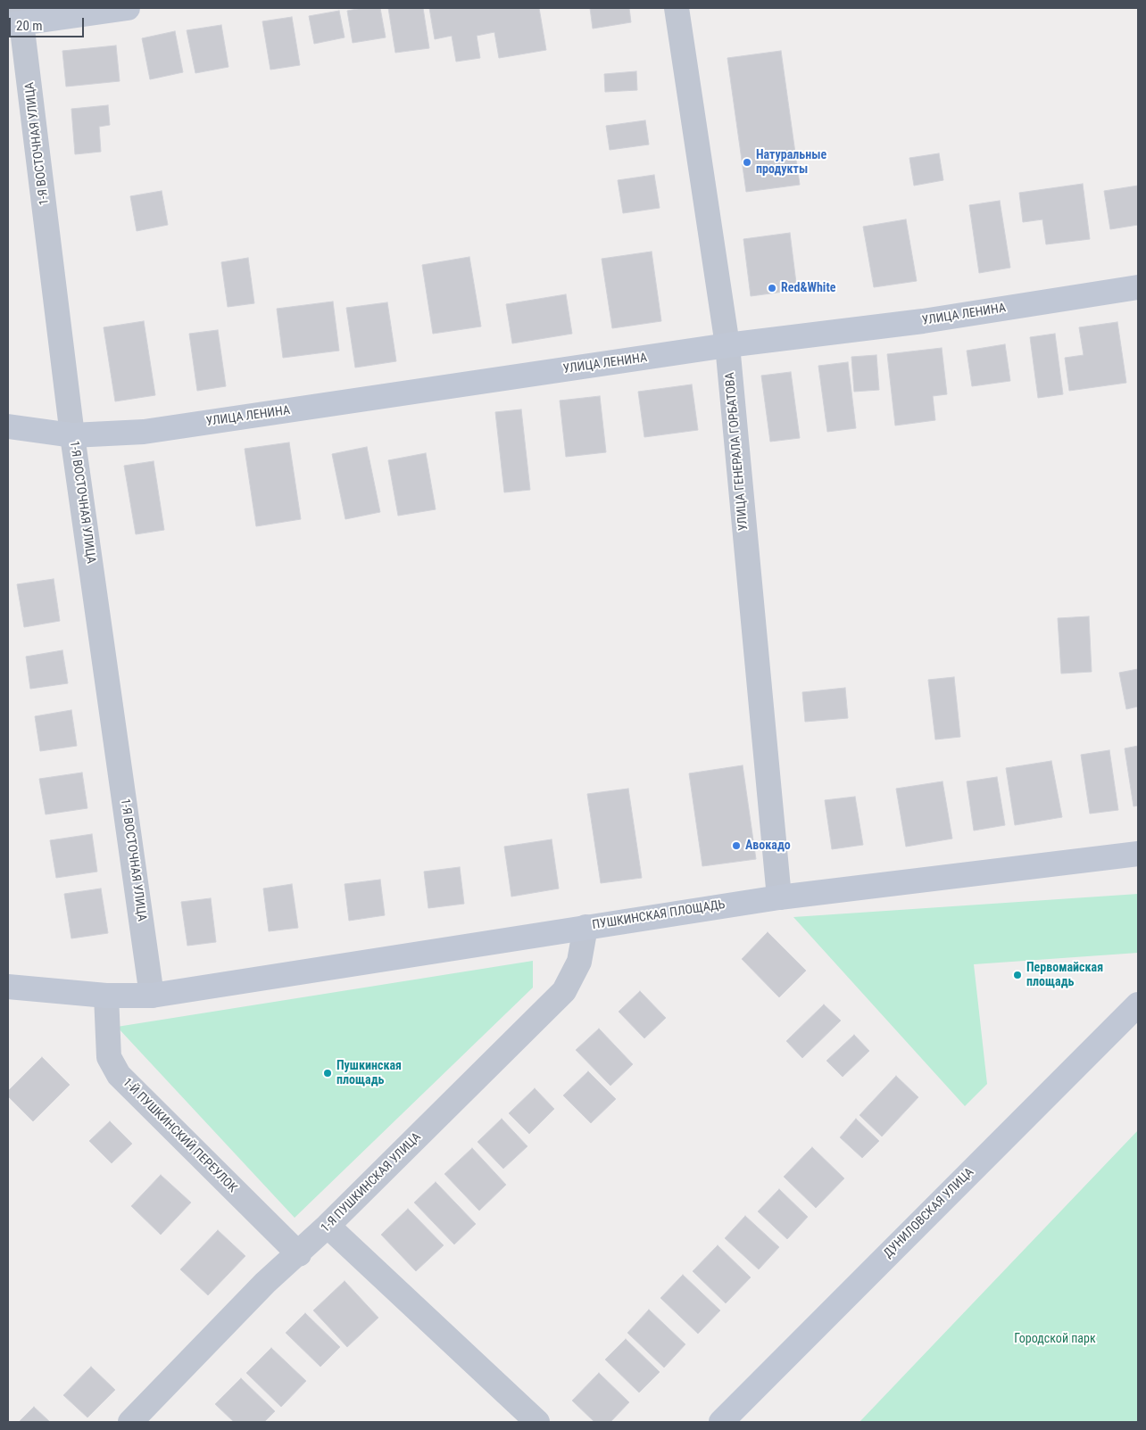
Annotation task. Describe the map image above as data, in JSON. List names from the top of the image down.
{
  "streets": {
    "main road": ["УЛИЦА ЛЕНИНА", "ПУШКИНСКАЯ ПЛОЩАДЬ", "ДУНИЛОВСКАЯ УЛИЦА"],
    "street": [
      "1-Я ВОСТОЧНАЯ УЛИЦА",
      "УЛИЦА ГЕНЕРАЛА ГОРБАТОВА",
      "1-Й ПУШКИНСКИЙ ПЕРЕУЛОК",
      "1-Я ПУШКИНСКАЯ УЛИЦА"
    ]
  },
  "crossings": [
    ["1-Я ВОСТОЧНАЯ УЛИЦА", "УЛИЦА ЛЕНИНА"],
    ["1-Я ВОСТОЧНАЯ УЛИЦА", "ПУШКИНСКАЯ ПЛОЩАДЬ"],
    ["УЛИЦА ЛЕНИНА", "УЛИЦА ГЕНЕРАЛА ГОРБАТОВА"],
    ["УЛИЦА ГЕНЕРАЛА ГОРБАТОВА", "ПУШКИНСКАЯ ПЛОЩАДЬ"],
    ["ПУШКИНСКАЯ ПЛОЩАДЬ", "1-Й ПУШКИНСКИЙ ПЕРЕУЛОК"],
    ["ПУШКИНСКАЯ ПЛОЩАДЬ", "1-Я ПУШКИНСКАЯ УЛИЦА"],
    ["1-Й ПУШКИНСКИЙ ПЕРЕУЛОК", "1-Я ПУШКИНСКАЯ УЛИЦА"]
  ],
  "parks": ["Городской парк"],
  "places": [
    "Натуральные продукты",
    "Red&White",
    "Авокадо",
    "Первомайская площадь",
    "Пушкинская площадь"
  ],
  "scale_bar": "20 m"
}
